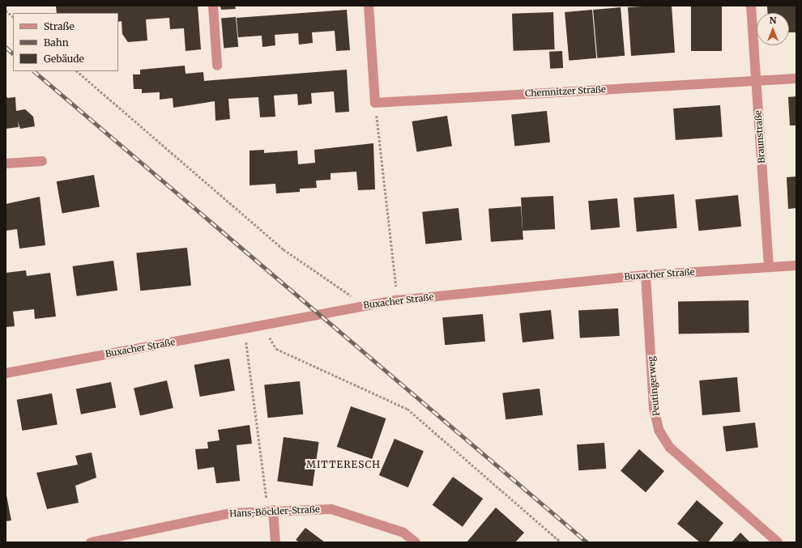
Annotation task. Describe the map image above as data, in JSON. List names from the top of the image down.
{
  "streets": {
    "street": [
      "Chemnitzer Straße",
      "Braunstraße",
      "Buxacher Straße",
      "Peutingerweg",
      "Hans-Böckler-Straße"
    ]
  },
  "crossings": [
    ["Chemnitzer Straße", "Braunstraße"],
    ["Braunstraße", "Buxacher Straße"],
    ["Buxacher Straße", "Peutingerweg"]
  ],
  "districts": ["MITTERESCH"],
  "legend": ["Straße", "Bahn", "Gebäude"],
  "north": "top"
}
